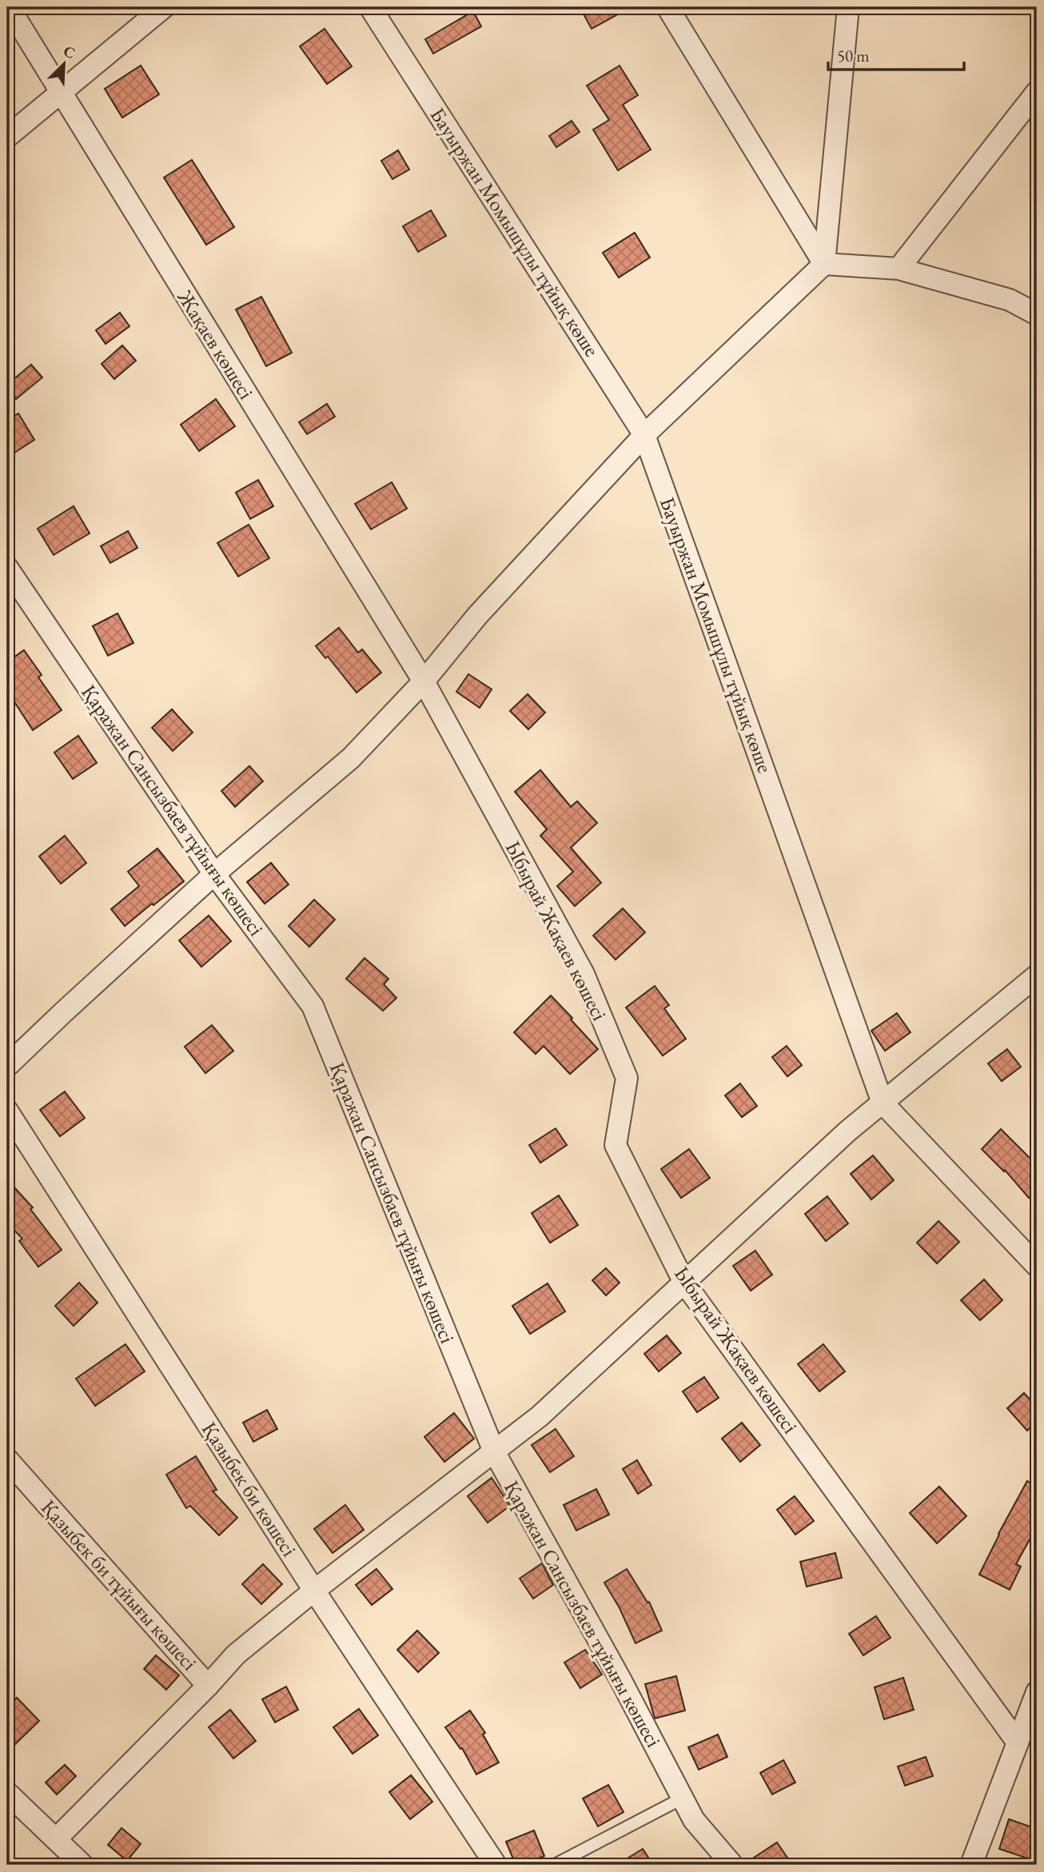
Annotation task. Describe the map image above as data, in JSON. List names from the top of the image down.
{
  "streets": {
    "street": [
      "Бауыржан Момышұлы тұйық көше",
      "Жақаев көшесі",
      "Қаражан Сансызбаев тұйығы көшесі",
      "Ыбырай Жақаев көшесі",
      "Қазыбек би көшесі",
      "Қазыбек би тұйығы көшесі"
    ]
  },
  "crossings": [
    ["Жақаев көшесі", "Ыбырай Жақаев көшесі"]
  ],
  "scale_bar": "50 m",
  "north": "top right"
}
